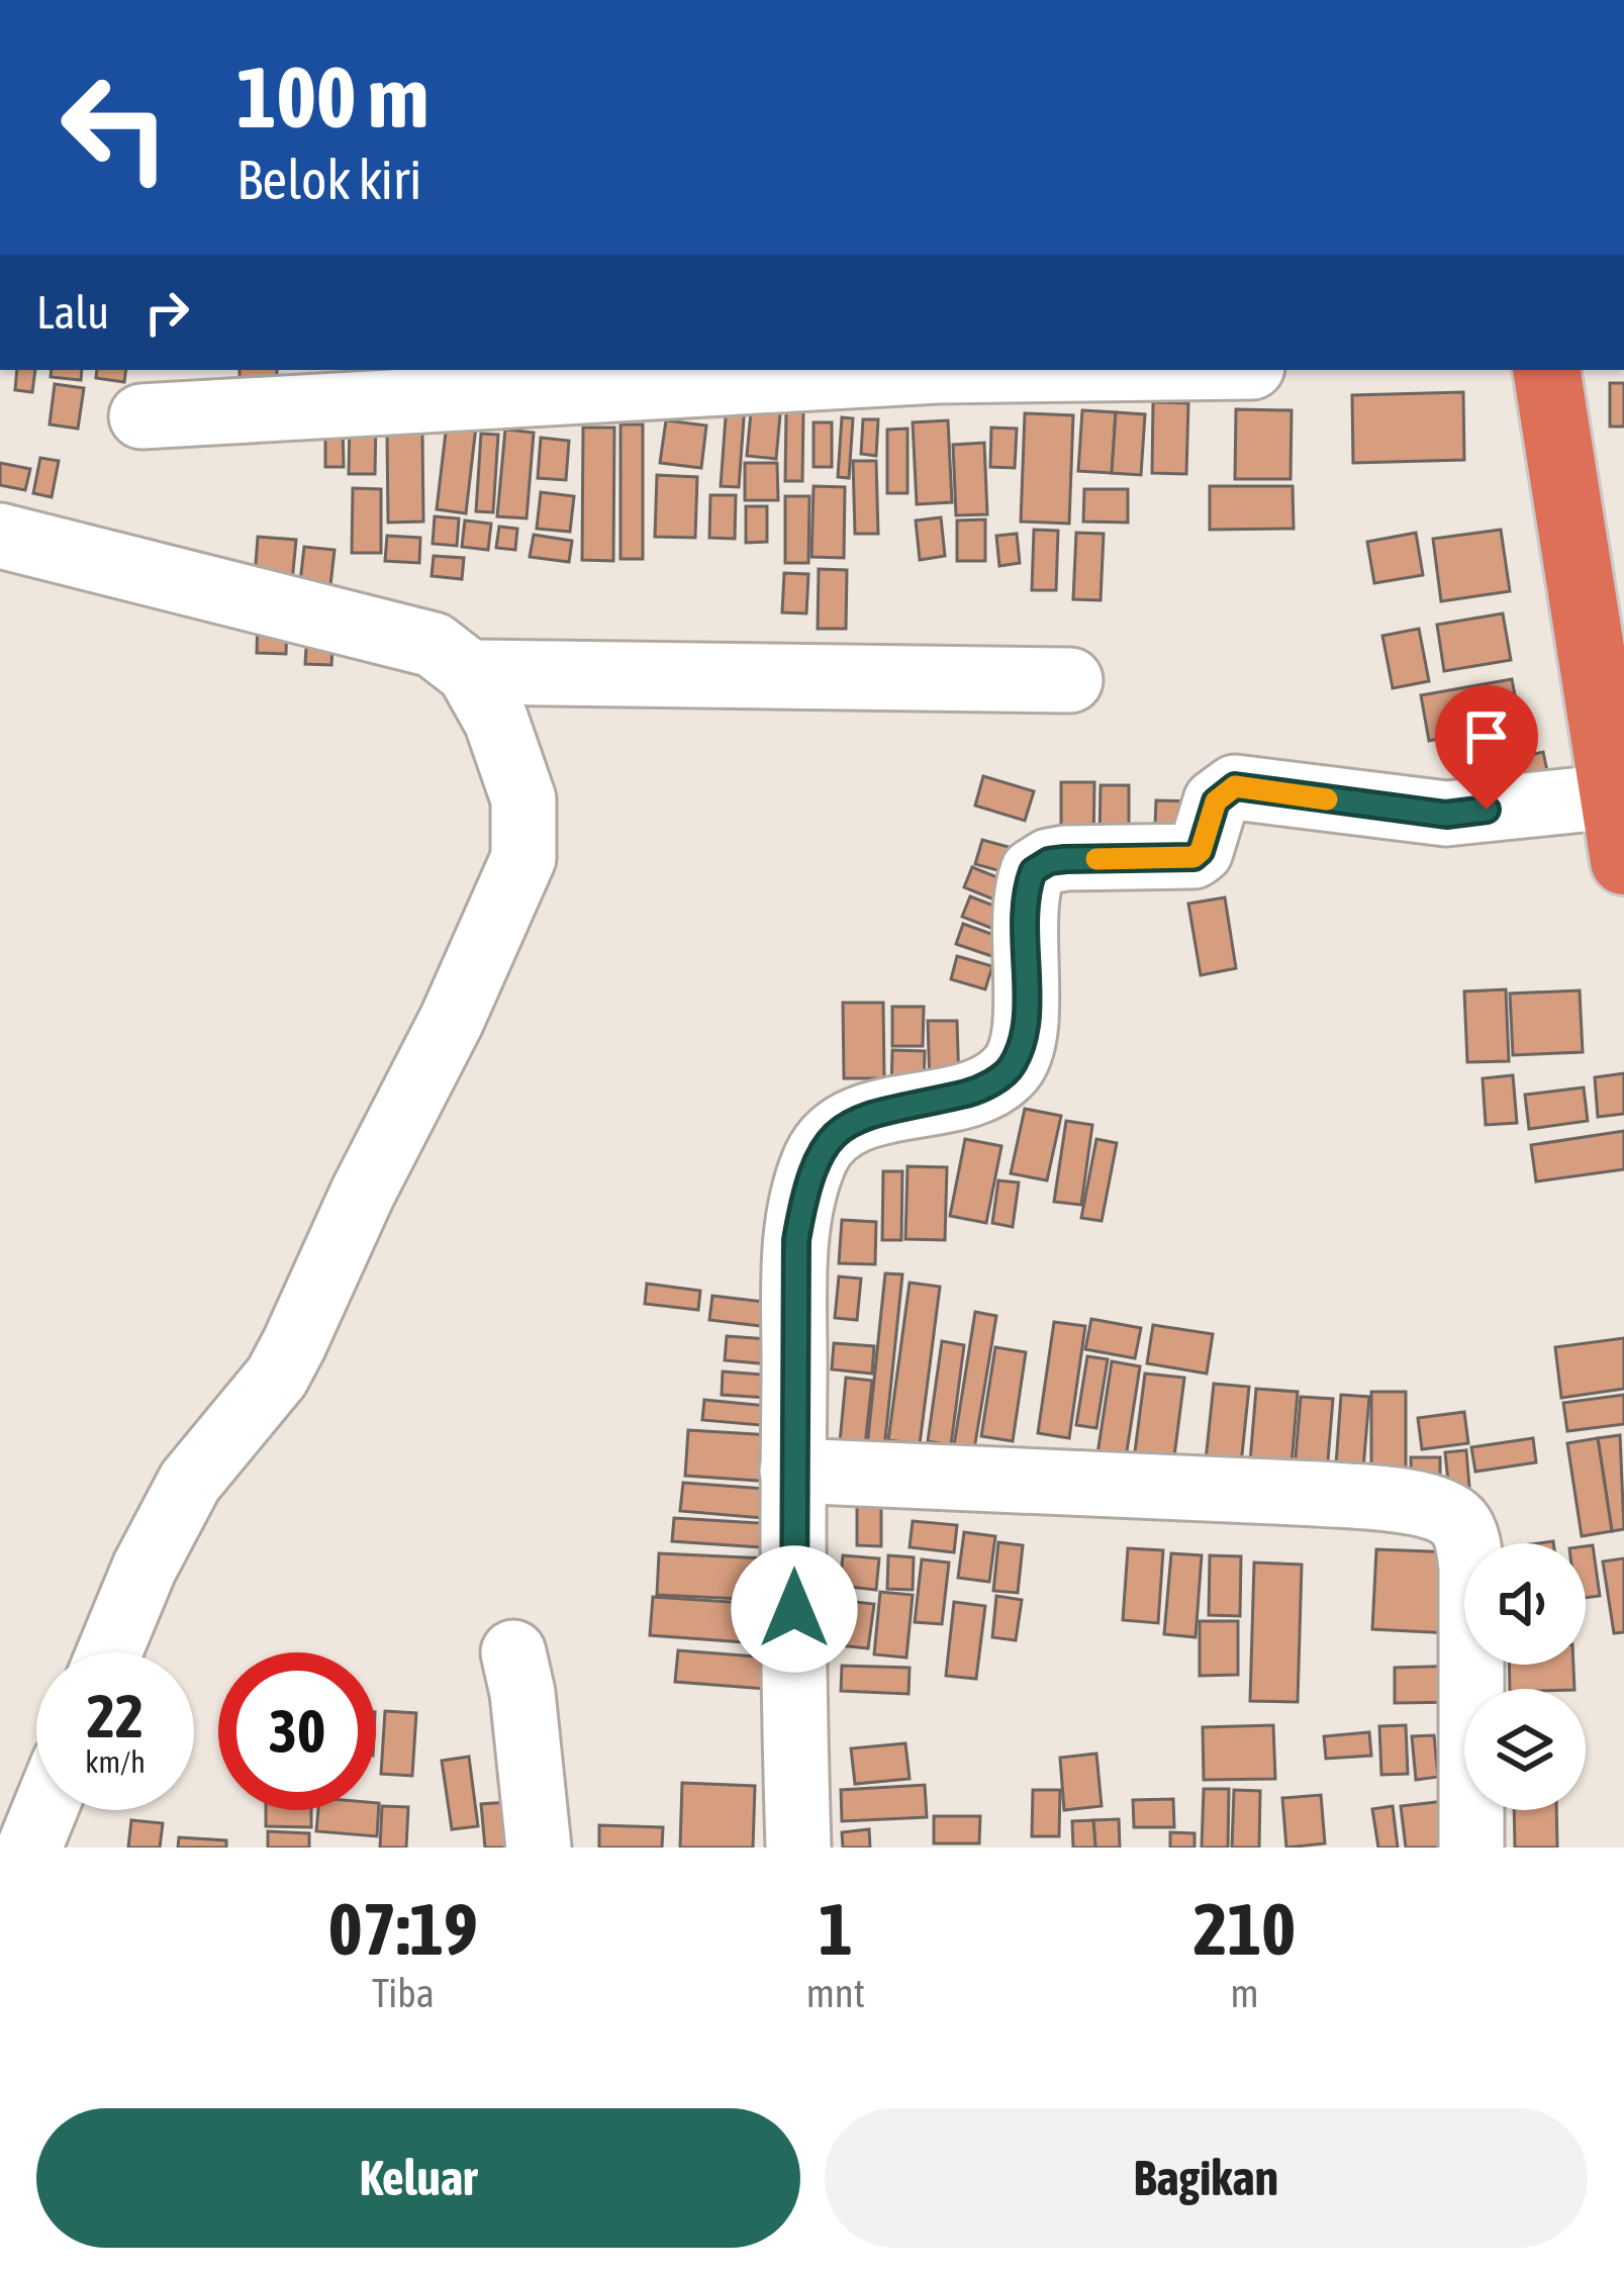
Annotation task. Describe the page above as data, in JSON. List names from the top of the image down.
{
  "page": {
    "turn": ["100 m", "Belok kiri"],
    "then": "Lalu",
    "speed": "22 km/h",
    "limit": "30",
    "eta": [
      "07:19",
      "Tiba",
      "1",
      "mnt",
      "210",
      "m"
    ],
    "buttons": ["Keluar", "Bagikan"]
  }
}
